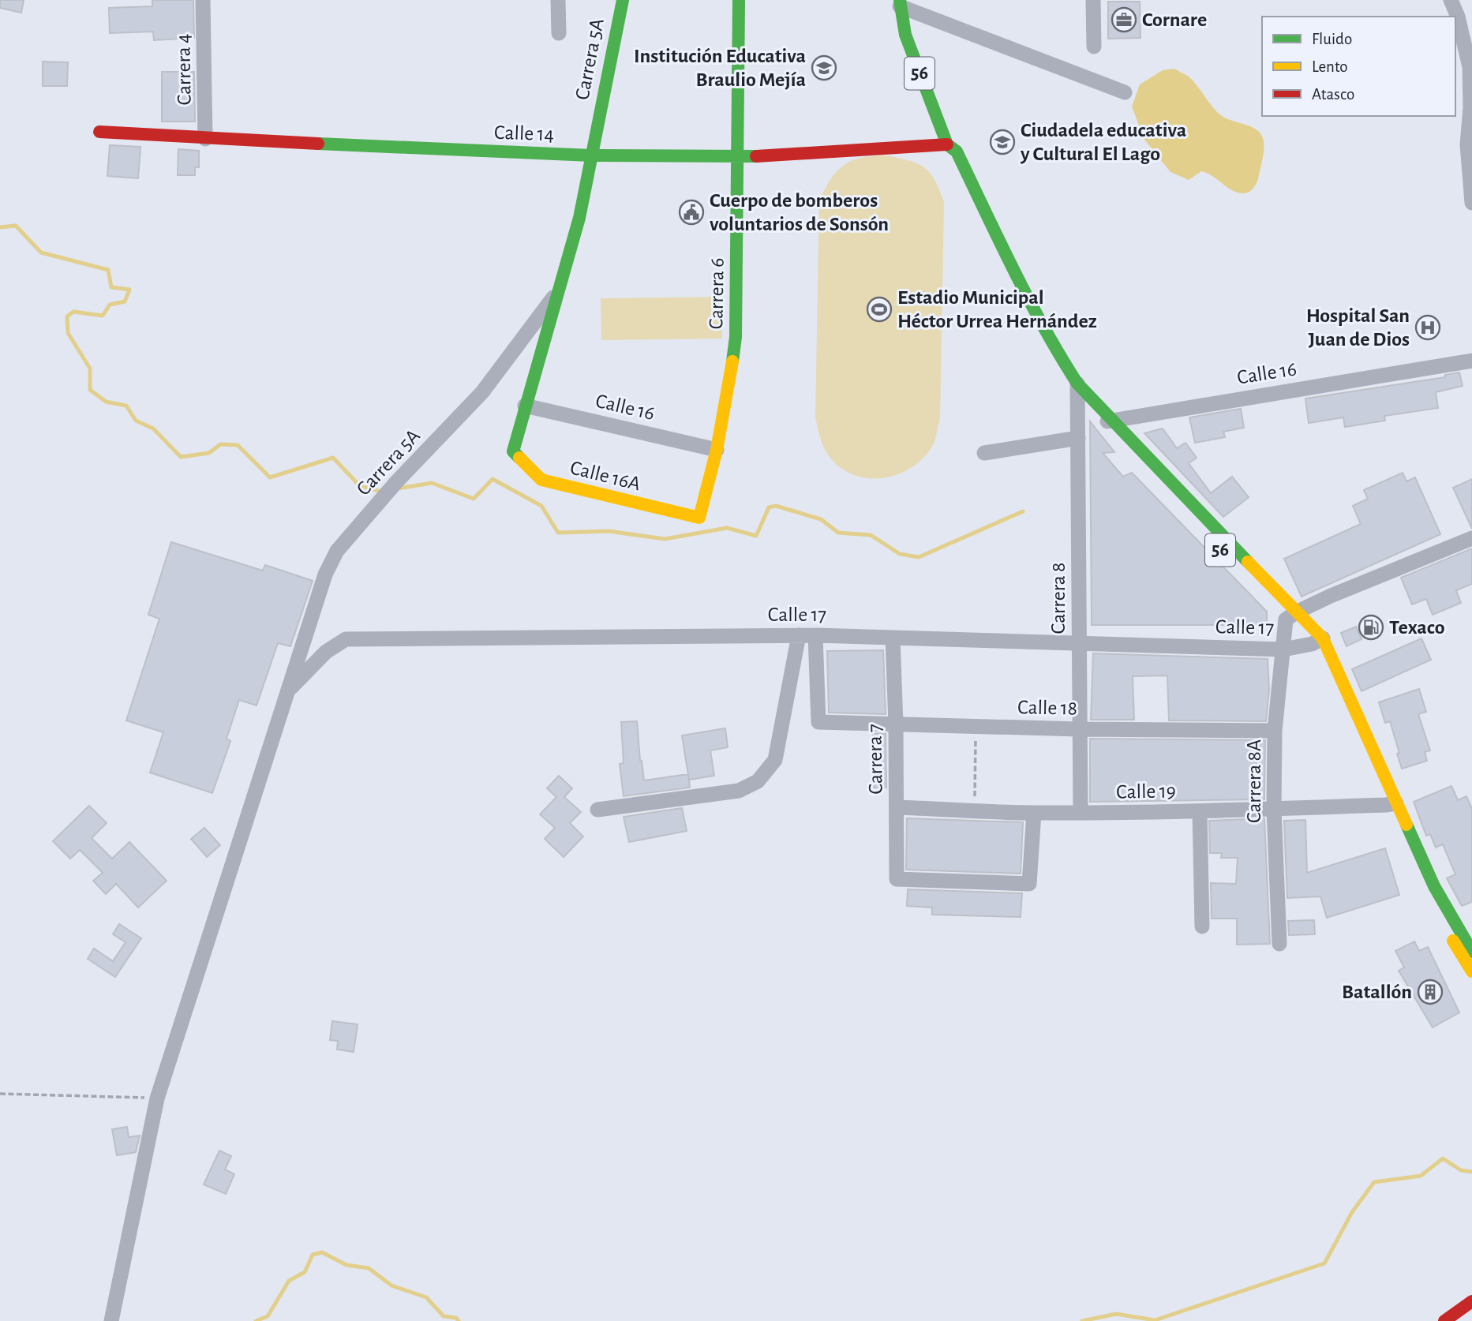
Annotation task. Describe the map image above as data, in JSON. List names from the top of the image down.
{
  "streets": {
    "main road": [
      "Carrera 5A",
      "56",
      "Calle 14",
      "Carrera 6",
      "Calle 16A"
    ],
    "street": [
      "Carrera 4",
      "Calle 16",
      "Carrera 8",
      "Calle 17",
      "Calle 18",
      "Carrera 7",
      "Carrera 8A",
      "Calle 19"
    ]
  },
  "crossings": [
    ["Carrera 5A", "Calle 14"],
    ["Carrera 5A", "Calle 16"],
    ["Carrera 5A", "Calle 16A"],
    ["Carrera 5A", "Calle 17"],
    ["Carrera 4", "Calle 14"],
    ["56", "Calle 14"],
    ["56", "Calle 16"],
    ["56", "Carrera 8"],
    ["56", "Calle 17"],
    ["56", "Carrera 8A"],
    ["56", "Calle 19"],
    ["Calle 14", "Carrera 6"],
    ["Carrera 6", "Calle 16"],
    ["Carrera 6", "Calle 16A"],
    ["Carrera 8", "Calle 17"],
    ["Carrera 8", "Calle 18"],
    ["Carrera 8", "Calle 19"],
    ["Calle 17", "Calle 18"],
    ["Calle 17", "Carrera 7"],
    ["Calle 17", "Carrera 8A"],
    ["Calle 18", "Carrera 7"],
    ["Calle 18", "Carrera 8A"],
    ["Carrera 7", "Calle 19"],
    ["Carrera 8A", "Calle 19"]
  ],
  "places": {
    "office": ["Cornare"],
    "school or university": ["Institución Educativa Braulio Mejía", "Ciudadela educativa y Cultural El Lago"],
    "public building": ["Cuerpo de bomberos voluntarios de Sonsón"],
    "sports": ["Estadio Municipal Héctor Urrea Hernández"],
    "hospital": ["Hospital San Juan de Dios"],
    "fuel station": ["Texaco"],
    "building": ["Batallón"]
  },
  "legend": ["Fluido", "Lento", "Atasco"]
}
